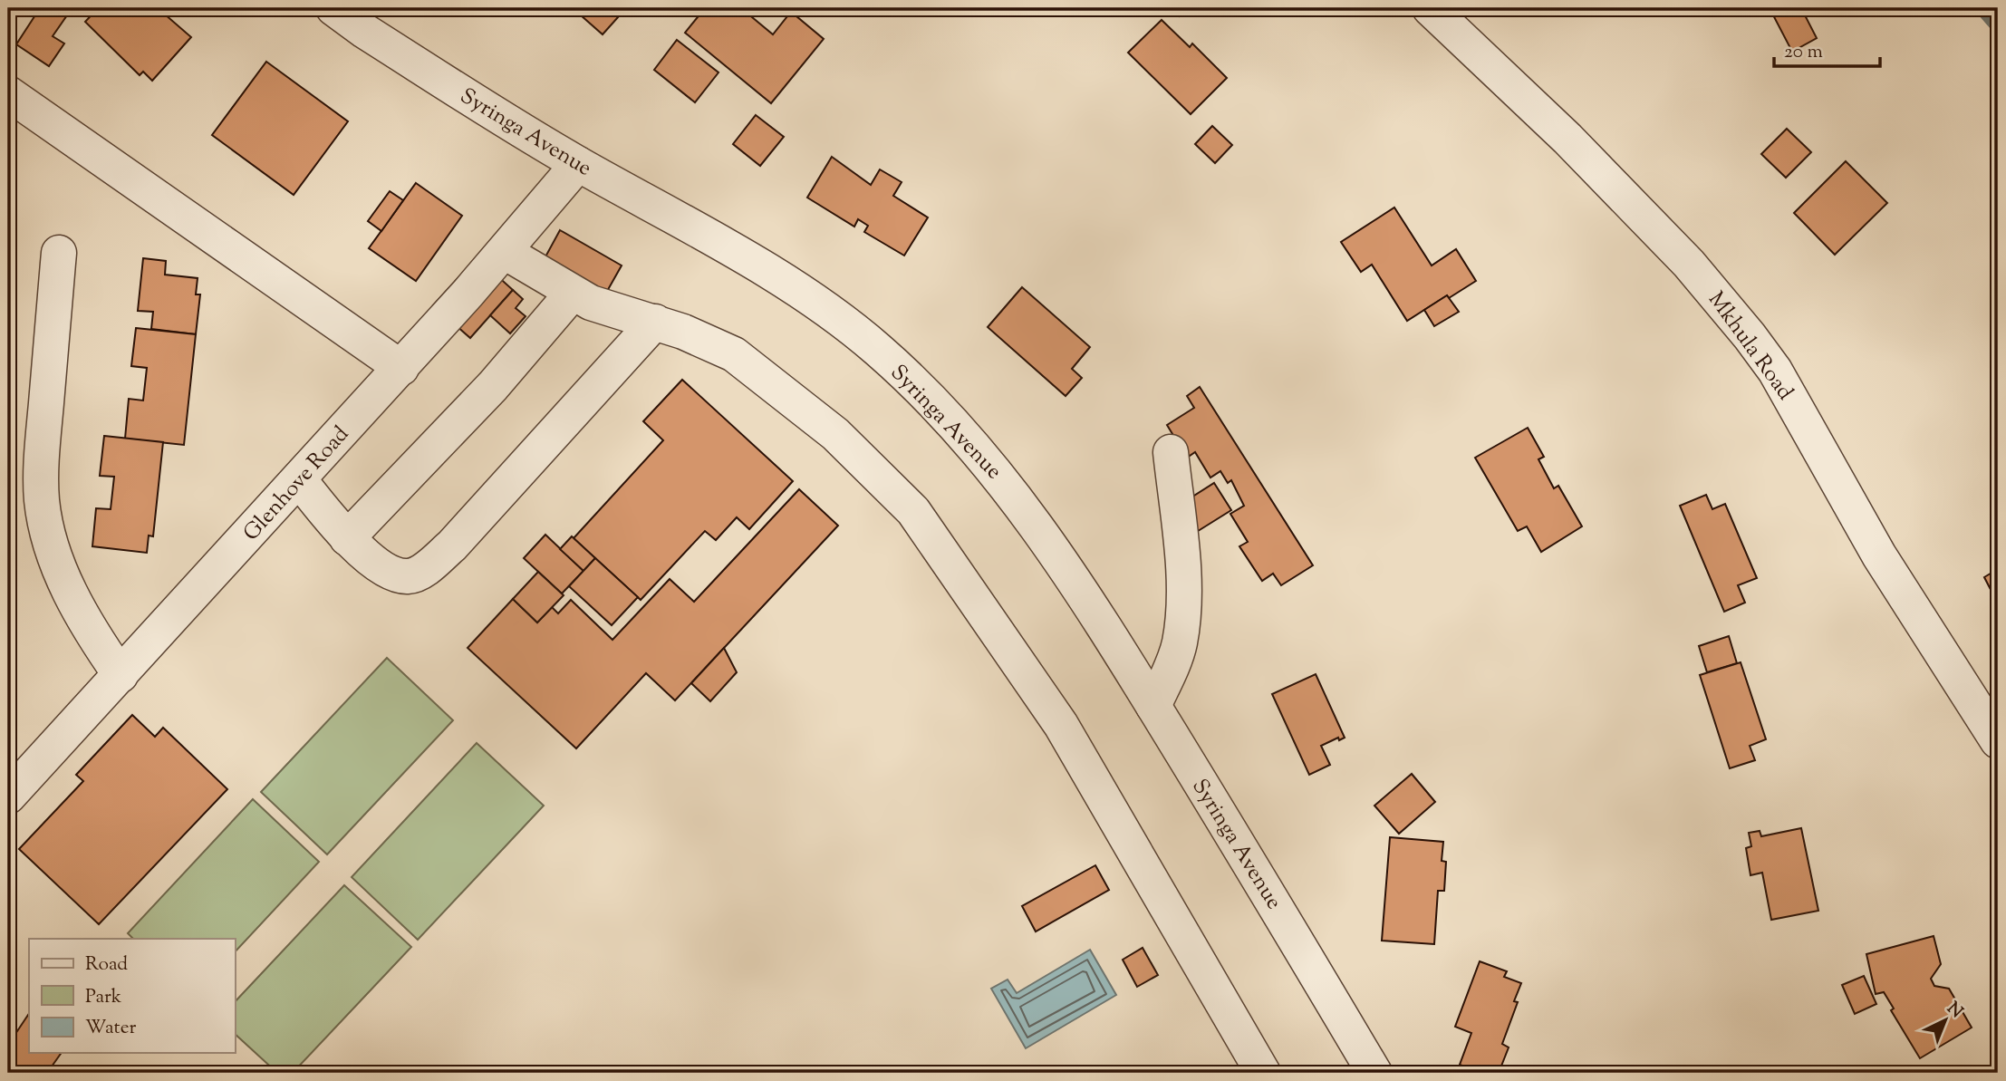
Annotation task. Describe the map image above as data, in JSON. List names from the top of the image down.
{
  "streets": {
    "street": ["Syringa Avenue", "Mkhula Road", "Glenhove Road"]
  },
  "crossings": [
    ["Syringa Avenue", "Glenhove Road"]
  ],
  "legend": ["Road", "Park", "Water"],
  "scale_bar": "20 m",
  "north": "top right"
}
